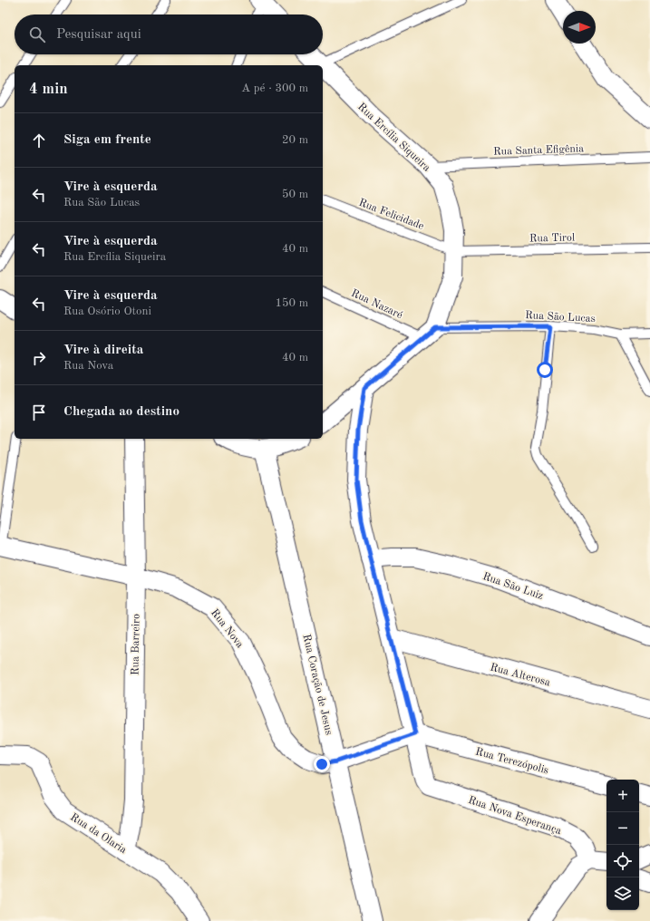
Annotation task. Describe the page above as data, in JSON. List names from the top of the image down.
{
  "streets": {
    "street": [
      "Rua Ercília Siqueira",
      "Rua São Luiz",
      "Rua Nova",
      "Rua Barreiro",
      "Rua Alterosa",
      "Rua Coração de Jesus",
      "Rua Terezópolis",
      "Rua Nova Esperança",
      "Rua da Olaria"
    ],
    "lane": [
      "Rua Santa Efigênia",
      "Rua Felicidade",
      "Rua Tirol",
      "Rua Nazaré",
      "Rua São Lucas"
    ]
  },
  "crossings": [
    ["Rua Ercília Siqueira", "Rua Santa Efigênia"],
    ["Rua Ercília Siqueira", "Rua Felicidade"],
    ["Rua Ercília Siqueira", "Rua Tirol"],
    ["Rua Ercília Siqueira", "Rua Nazaré"],
    ["Rua Ercília Siqueira", "Rua São Lucas"],
    ["Rua Felicidade", "Rua Tirol"],
    ["Rua Nazaré", "Rua São Lucas"],
    ["Rua Nova", "Rua Barreiro"],
    ["Rua Nova", "Rua Coração de Jesus"],
    ["Rua Nova", "Rua Terezópolis"],
    ["Rua Nova", "Rua Nova Esperança"],
    ["Rua Barreiro", "Rua da Olaria"],
    ["Rua Terezópolis", "Rua Nova Esperança"]
  ],
  "north": "right",
  "page": {
    "search": "Pesquisar aqui",
    "heading": ["4 min", "A pé · 300 m"],
    "list": [
      ["Siga em frente", "20 m"],
      ["Vire à esquerda", "Rua São Lucas", "50 m"],
      ["Vire à esquerda", "Rua Ercília Siqueira", "40 m"],
      ["Vire à esquerda", "Rua Osório Otoni", "150 m"],
      ["Vire à direita", "Rua Nova", "40 m"],
      "Chegada ao destino"
    ],
    "map_buttons": ["+", "−"]
  }
}
